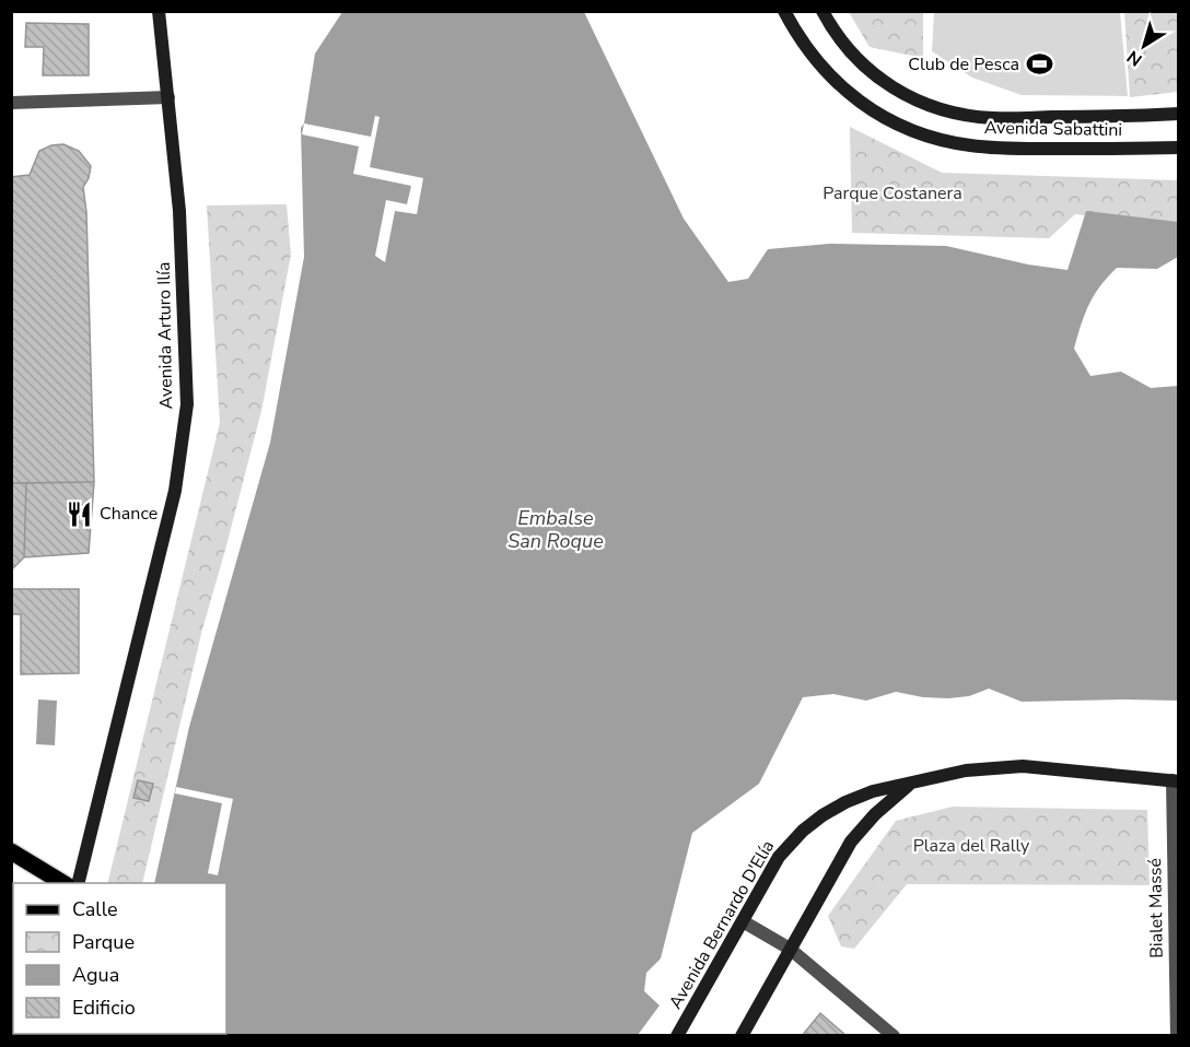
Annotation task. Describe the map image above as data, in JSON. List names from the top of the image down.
{
  "streets": {
    "main road": ["Avenida Sabattini", "Avenida Arturo Ilía", "Avenida Bernardo D'Elía"],
    "street": ["Bialet Massé"]
  },
  "crossings": [
    ["Bialet Massé", "Avenida Bernardo D'Elía"]
  ],
  "water": ["Embalse San Roque"],
  "parks": ["Parque Costanera", "Plaza del Rally"],
  "places": {
    "sports": ["Club de Pesca"],
    "restaurant": ["Chance"]
  },
  "legend": [
    "Calle",
    "Parque",
    "Agua",
    "Edificio"
  ],
  "north": "bottom left"
}
